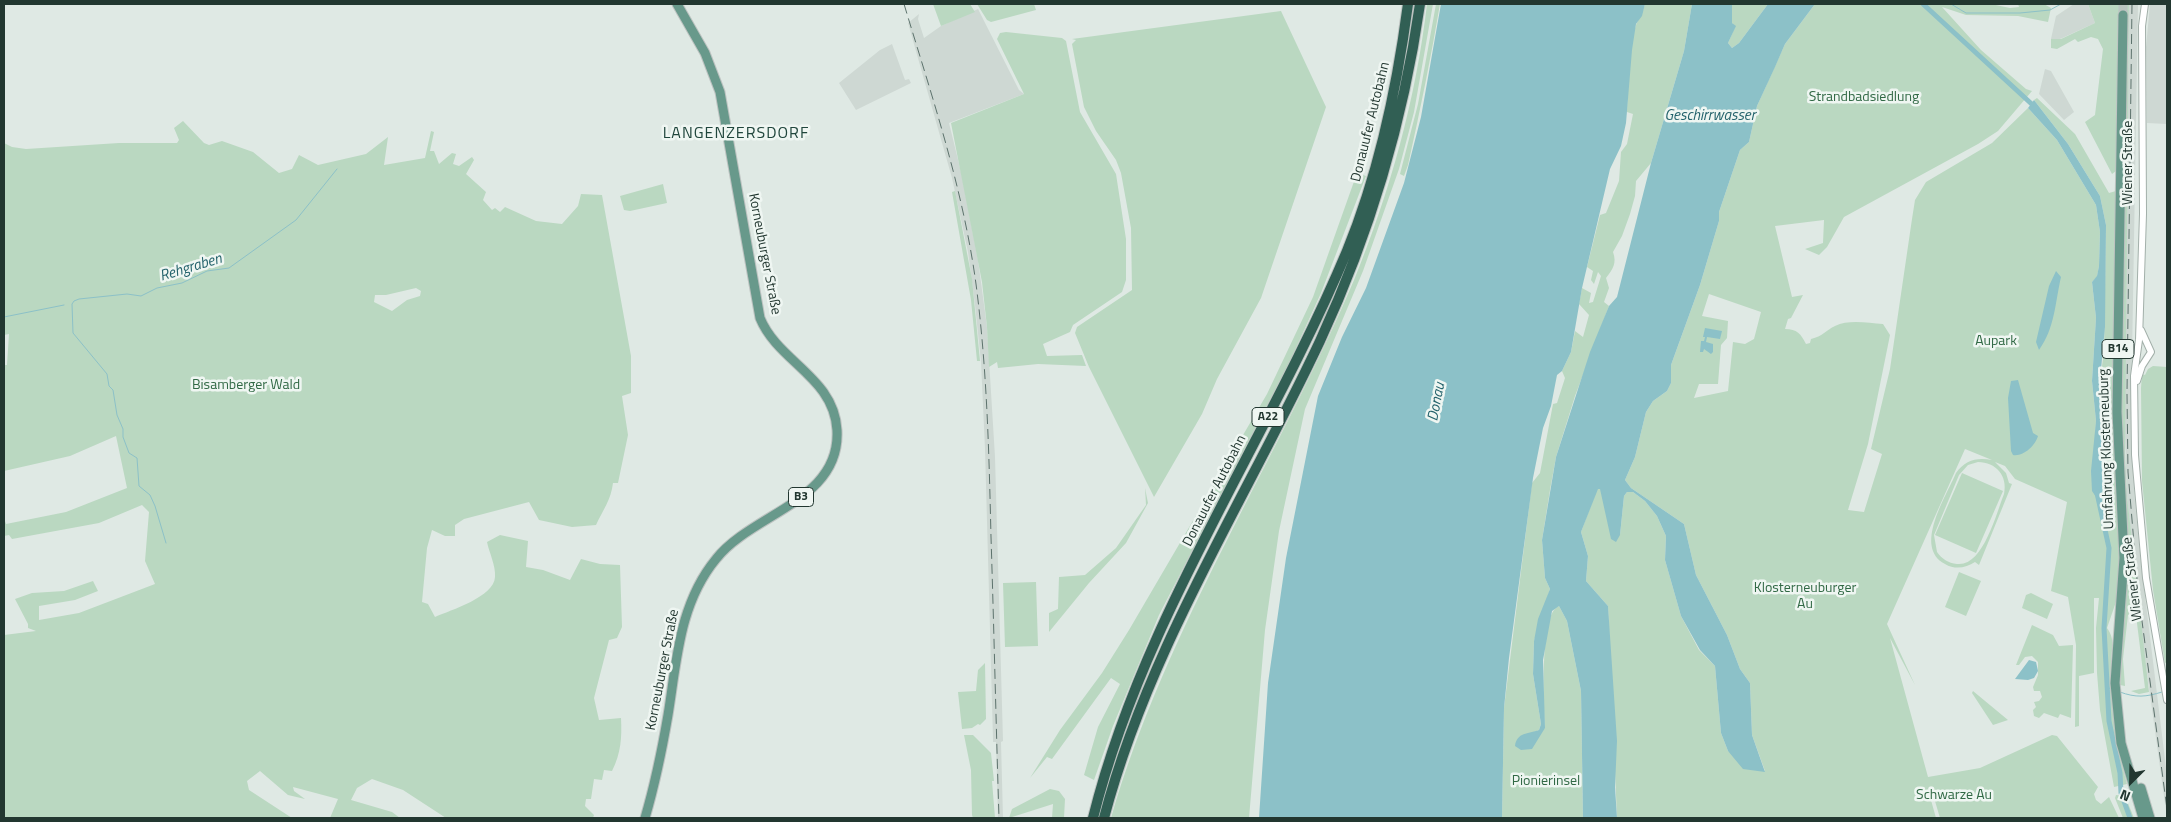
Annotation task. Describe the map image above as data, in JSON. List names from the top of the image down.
{
  "streets": {
    "highway": ["Donauufer Autobahn", "A22"],
    "main road": [
      "Korneuburger Straße",
      "B14",
      "Umfahrung Klosterneuburg",
      "B3"
    ],
    "street": ["Wiener Straße"]
  },
  "districts": ["LANGENZERSDORF"],
  "water": ["Geschirrwasser", "Rehgraben", "Donau"],
  "parks": [
    "Strandbadsiedlung",
    "Aupark",
    "Bisamberger Wald",
    "Klosterneuburger Au",
    "Pionierinsel",
    "Schwarze Au"
  ],
  "north": "bottom left"
}
